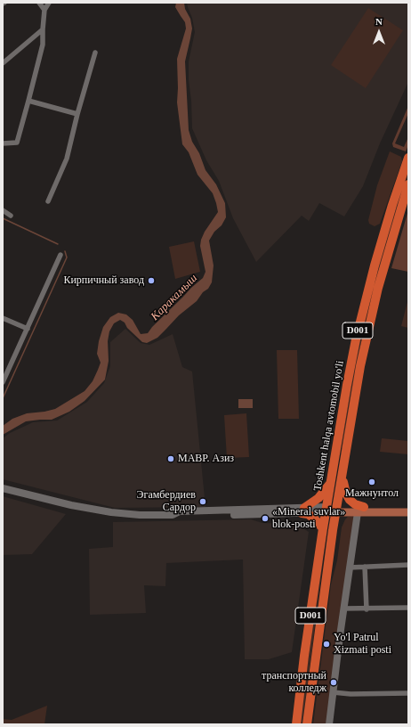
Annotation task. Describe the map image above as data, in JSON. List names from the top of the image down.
{
  "streets": {
    "highway": ["D001", "Toshkent halqa avtomobil yo'li"]
  },
  "water": ["Каракамыш"],
  "places": [
    "Кирпичный завод",
    "МАВР. Азиз",
    "Мажнунтол",
    "Эгамбердиев Сардор",
    "«Mineral suvlar» blok-posti",
    "Yo'l Patrul Xizmati posti",
    "транспортный колледж"
  ],
  "north": "top"
}
